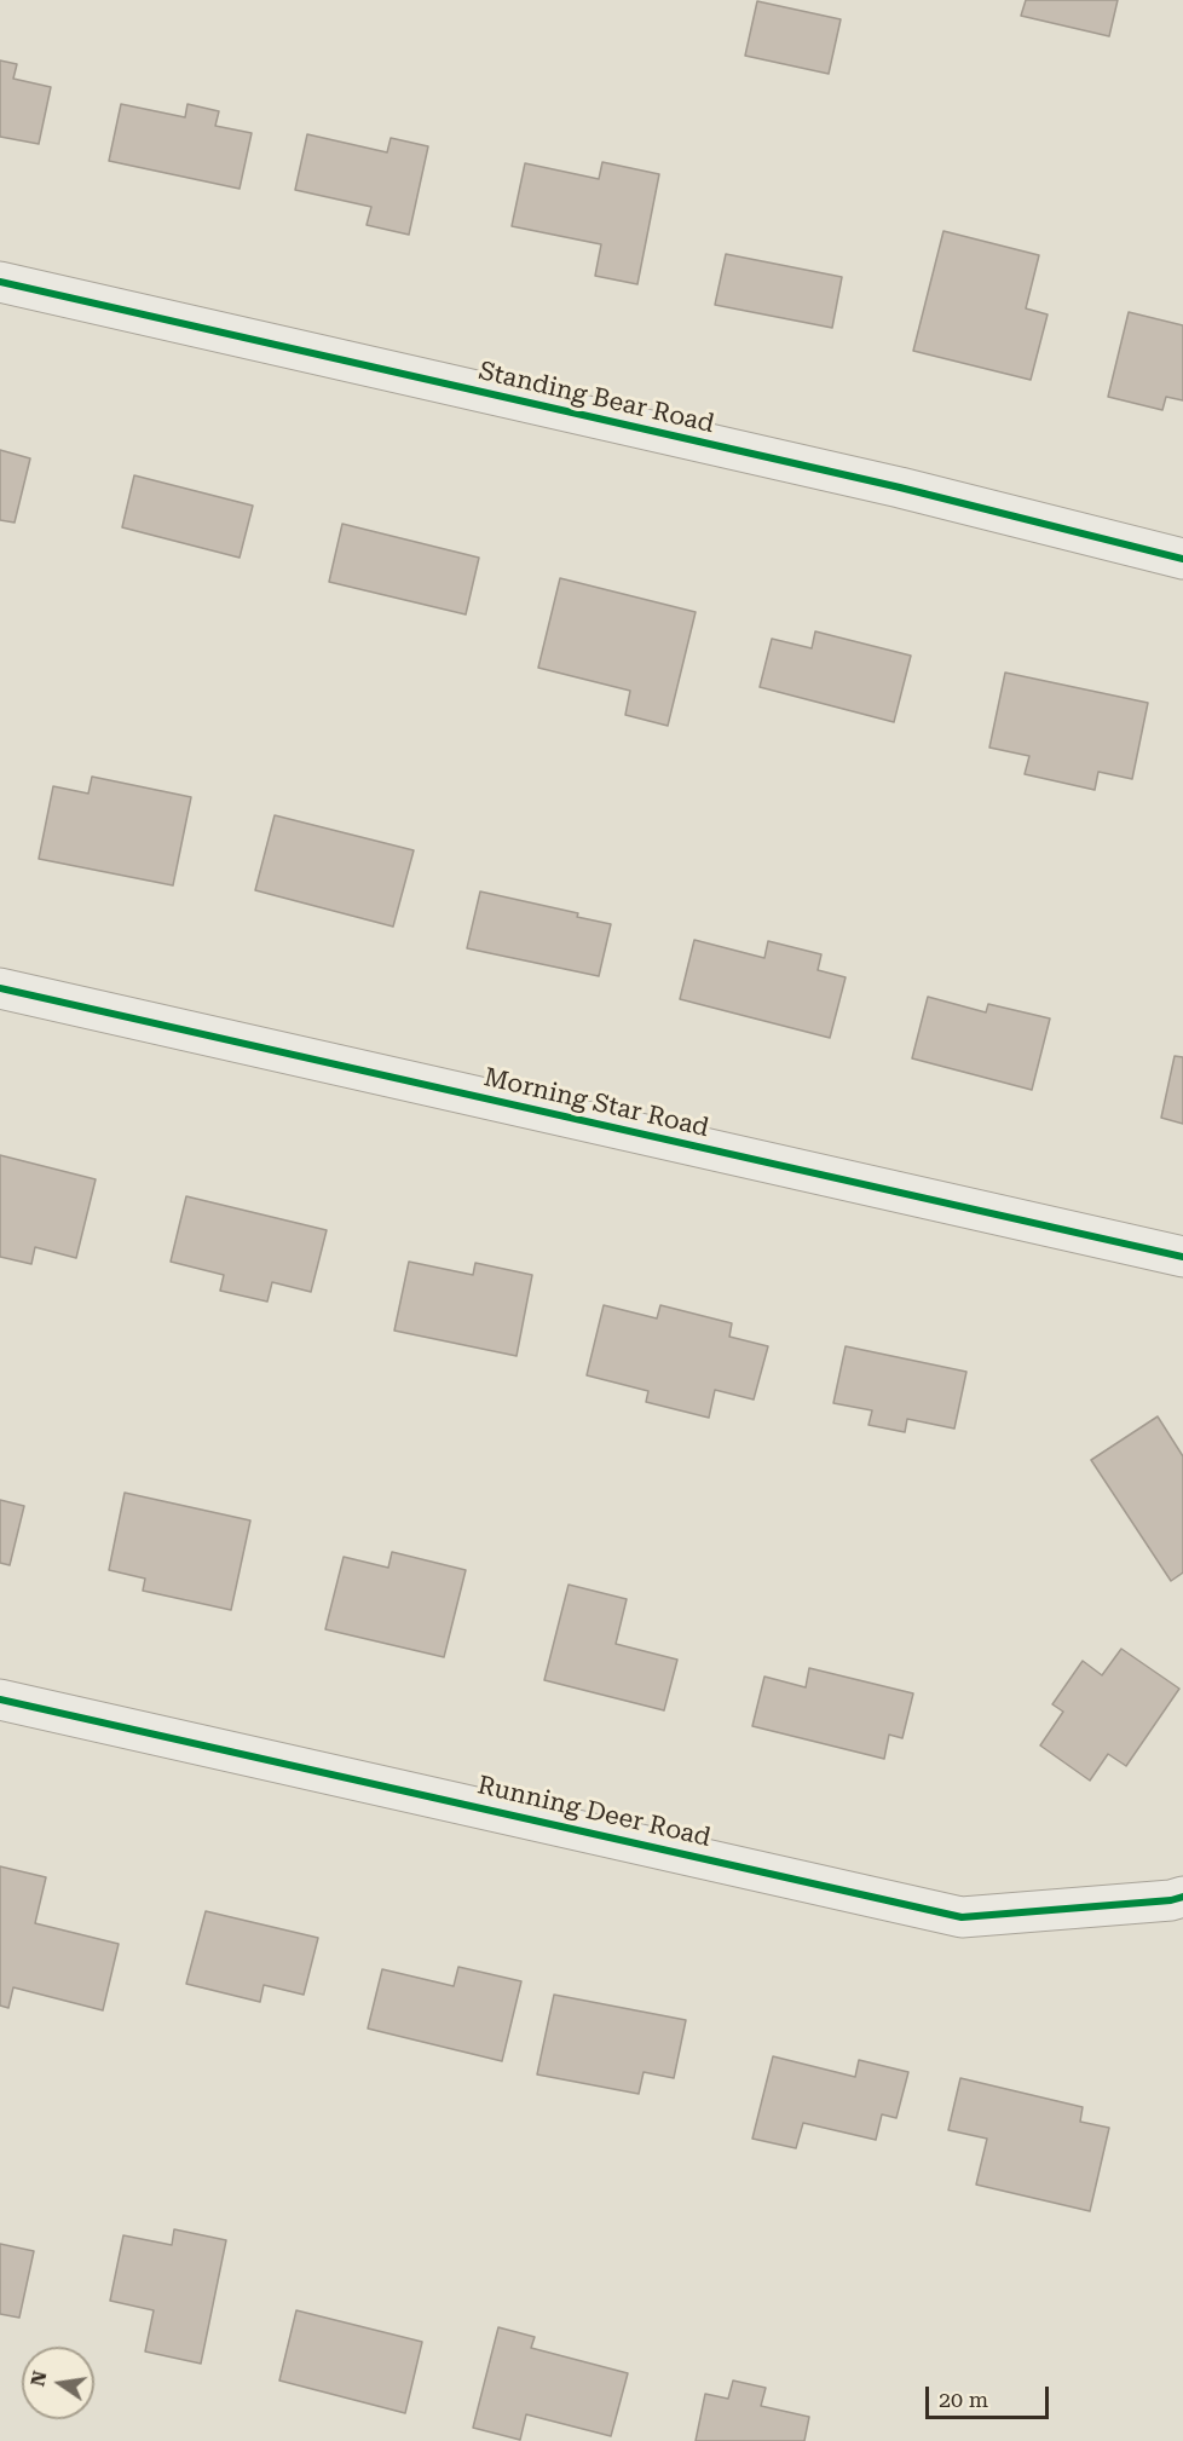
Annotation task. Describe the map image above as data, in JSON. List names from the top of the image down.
{
  "streets": {
    "street": ["Standing Bear Road", "Morning Star Road", "Running Deer Road"]
  },
  "scale_bar": "20 m",
  "north": "left"
}
